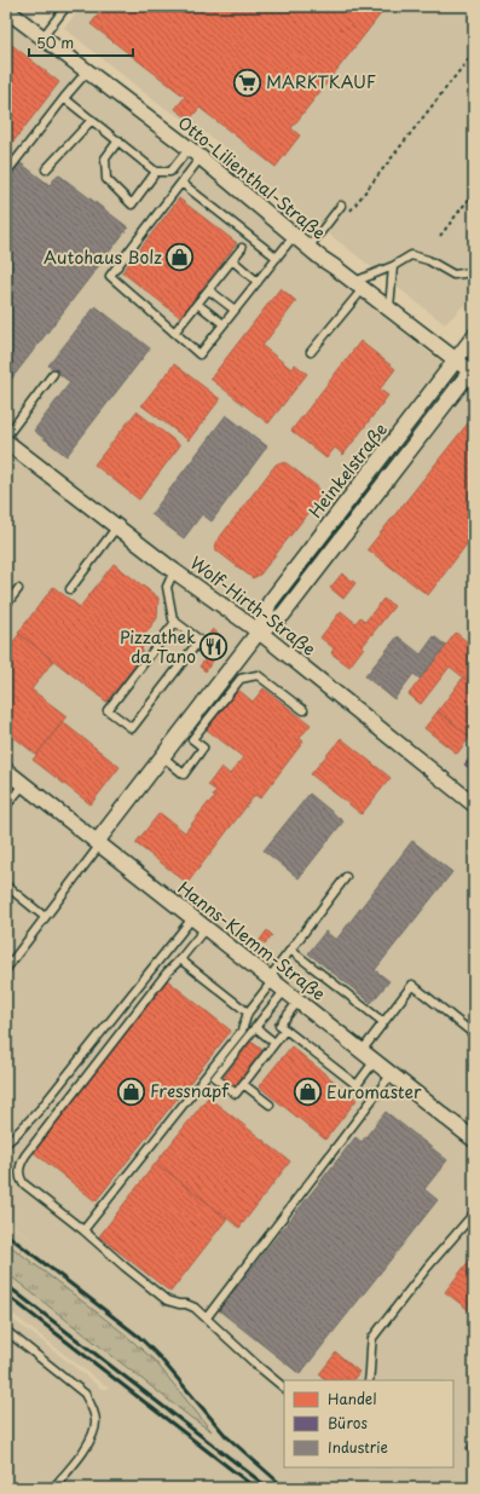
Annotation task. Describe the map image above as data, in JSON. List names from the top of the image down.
{
  "streets": {
    "street": [
      "Otto-Lilienthal-Straße",
      "Heinkelstraße",
      "Wolf-Hirth-Straße",
      "Hanns-Klemm-Straße"
    ]
  },
  "crossings": [
    ["Otto-Lilienthal-Straße", "Heinkelstraße"],
    ["Heinkelstraße", "Wolf-Hirth-Straße"],
    ["Heinkelstraße", "Hanns-Klemm-Straße"]
  ],
  "places": {
    "supermarket": ["MARKTKAUF"],
    "shop": ["Autohaus Bolz", "Fressnapf", "Euromaster"],
    "restaurant": ["Pizzathek da Tano"]
  },
  "legend": ["Handel", "Büros", "Industrie"],
  "scale_bar": "50 m"
}
